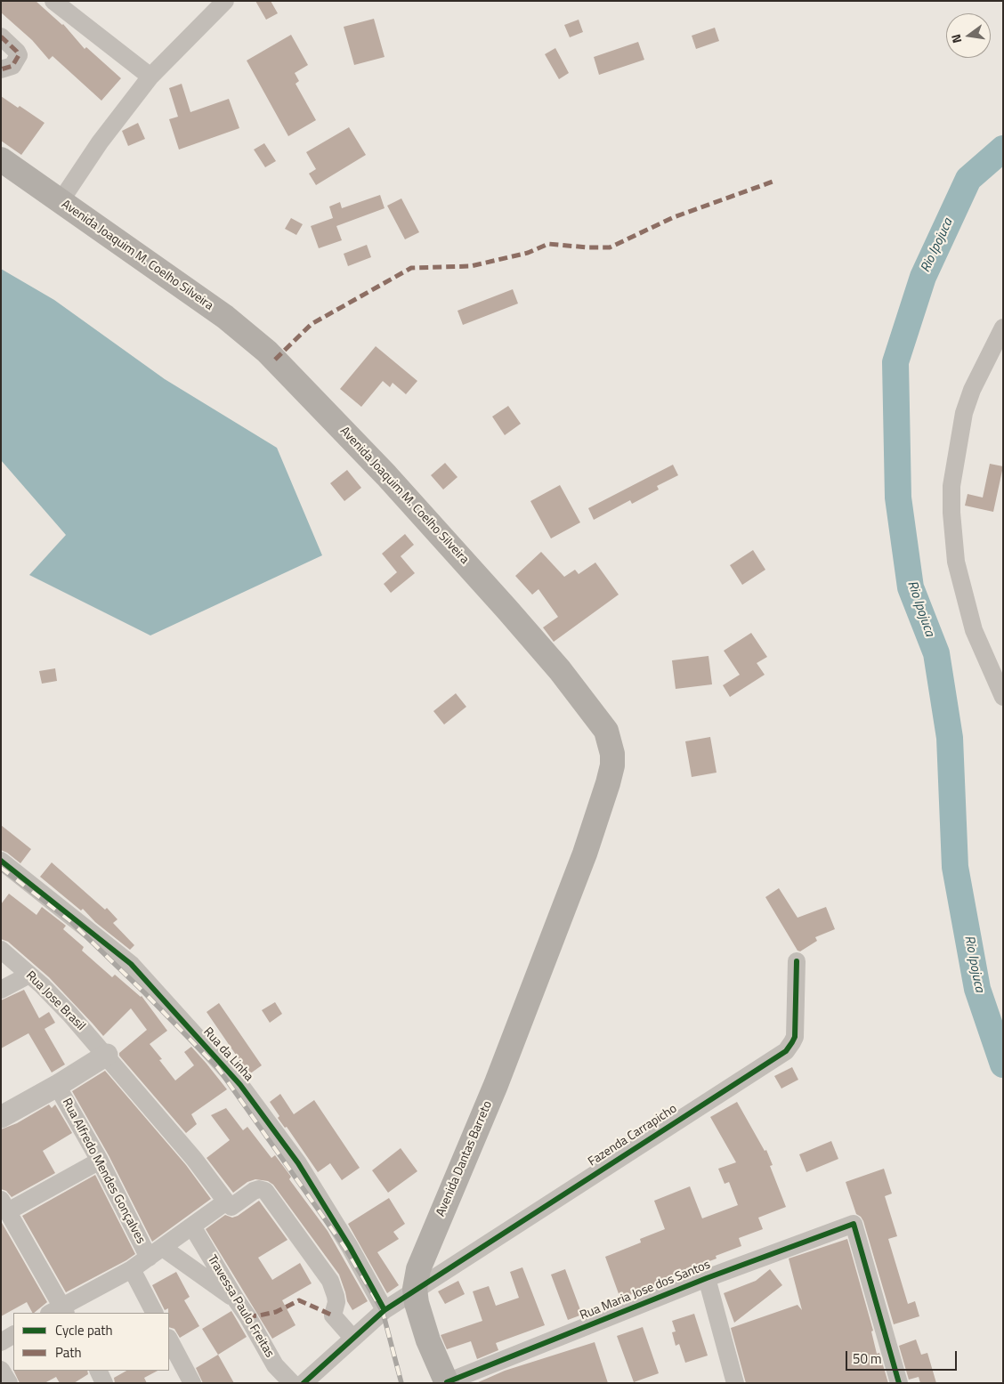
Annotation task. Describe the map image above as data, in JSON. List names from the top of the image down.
{
  "streets": {
    "main road": ["Avenida Joaquim M. Coelho Silveira", "Avenida Dantas Barreto"],
    "street": [
      "Rua Jose Brasil",
      "Rua da Linha",
      "Fazenda Carrapicho",
      "Rua Alfredo Mendes Gonçalves",
      "Rua Maria Jose dos Santos",
      "Travessa Paulo Freitas"
    ]
  },
  "crossings": [
    ["Avenida Joaquim M. Coelho Silveira", "Avenida Dantas Barreto"],
    ["Rua da Linha", "Fazenda Carrapicho"],
    ["Fazenda Carrapicho", "Avenida Dantas Barreto"],
    ["Avenida Dantas Barreto", "Rua Maria Jose dos Santos"]
  ],
  "water": ["Rio Ipojuca"],
  "legend": ["Cycle path", "Path"],
  "scale_bar": "50 m",
  "north": "left"
}
